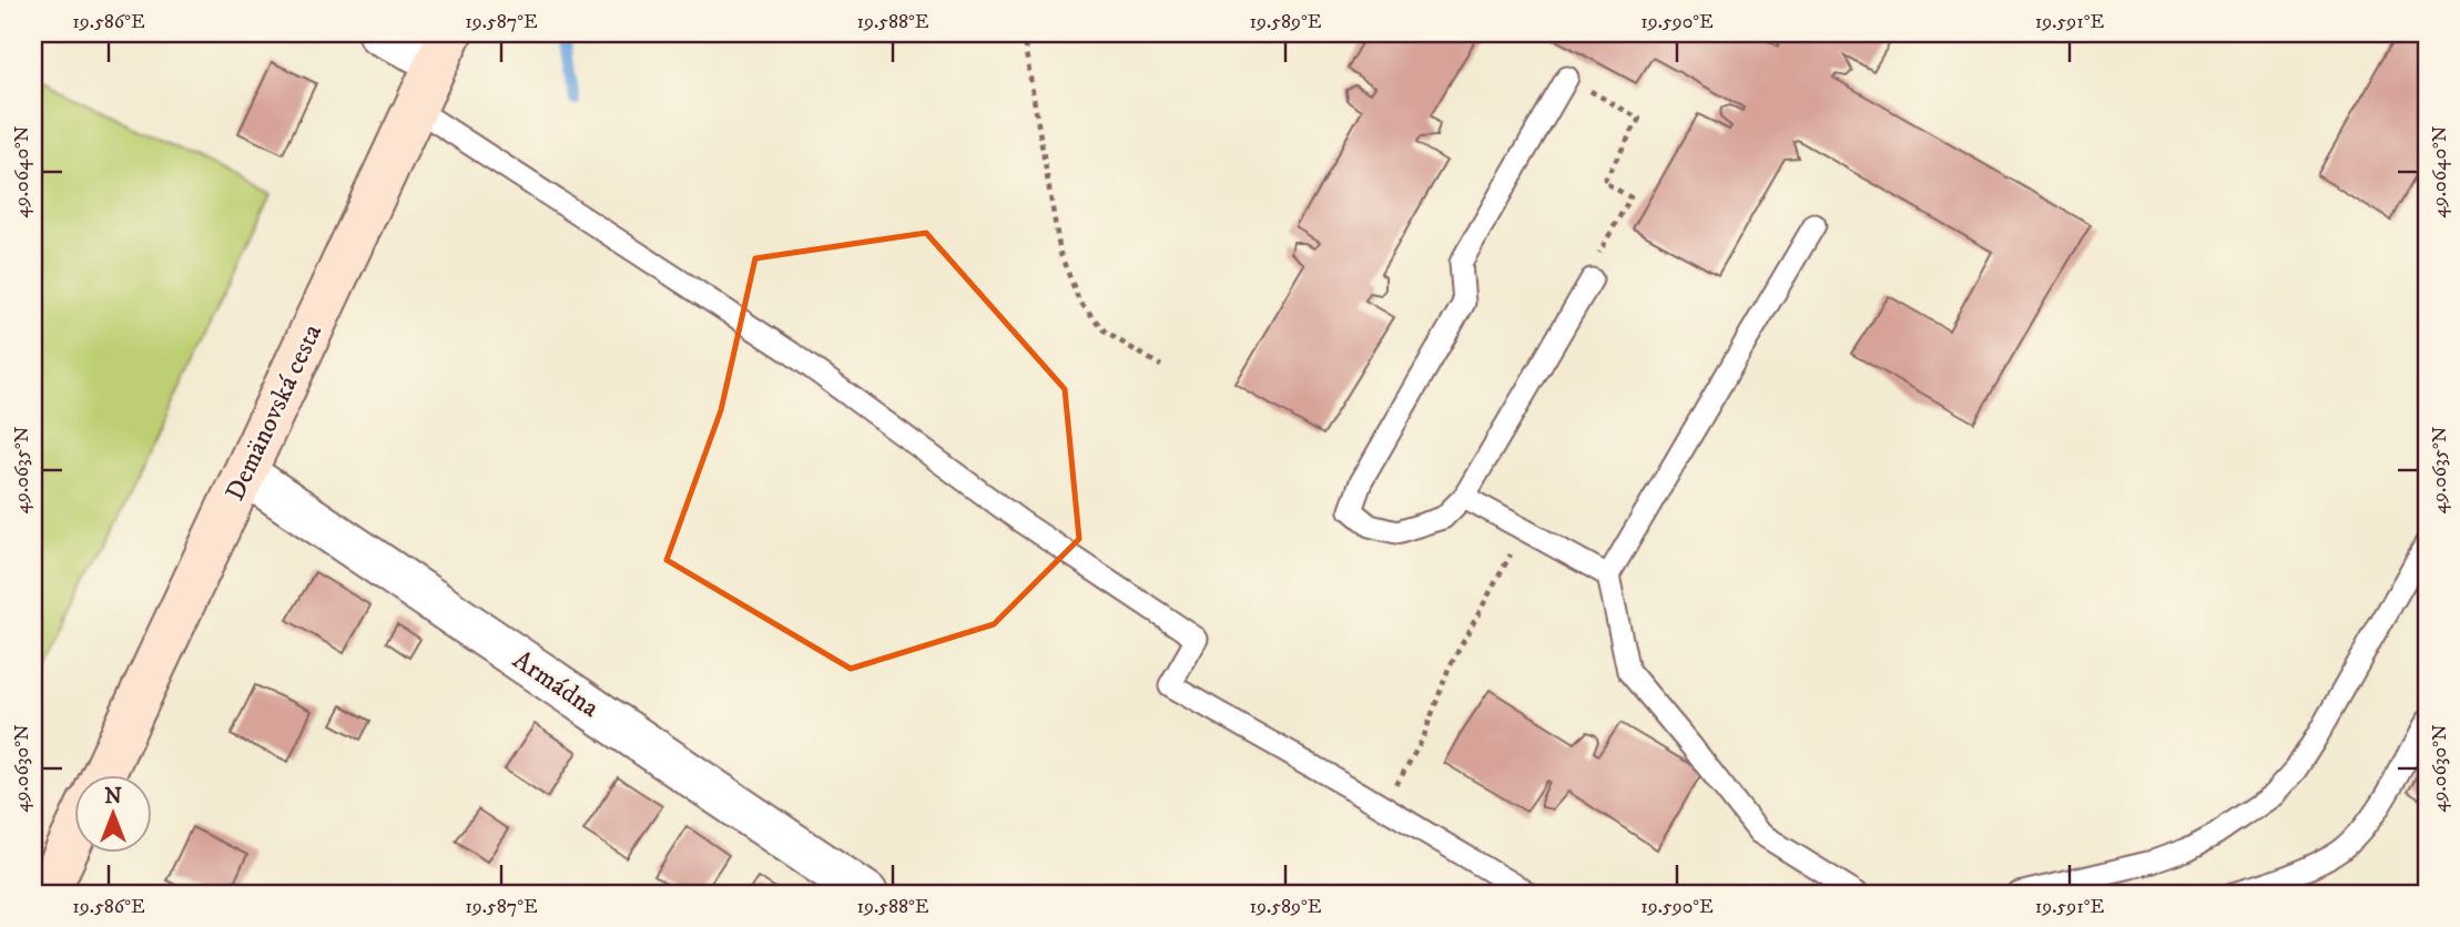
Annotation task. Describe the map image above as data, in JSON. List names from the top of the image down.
{
  "streets": {
    "main road": ["Demänovská cesta"],
    "street": ["Armádna"]
  },
  "crossings": [
    ["Demänovská cesta", "Armádna"]
  ],
  "north": "top",
  "coordinates": [
    "19.586°E",
    "19.587°E",
    "19.588°E",
    "19.589°E",
    "19.590°E",
    "19.591°E",
    "49.0640°N",
    "49.0635°N",
    "49.0630°N"
  ]
}
